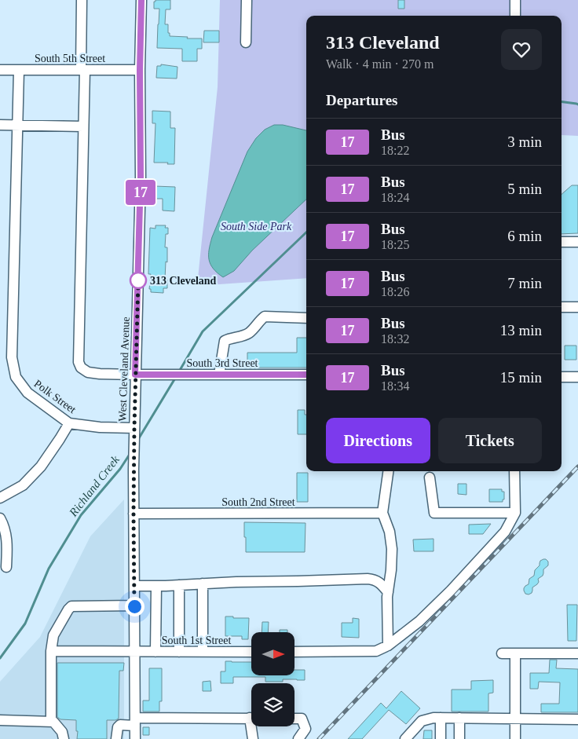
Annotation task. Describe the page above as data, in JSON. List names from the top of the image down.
{
  "streets": {
    "street": [
      "South 5th Street",
      "South 3rd Street",
      "West Cleveland Avenue",
      "Polk Street",
      "South 2nd Street",
      "South 1st Street"
    ]
  },
  "crossings": [
    ["South 5th Street", "South 3rd Street"],
    ["South 5th Street", "West Cleveland Avenue"],
    ["South 5th Street", "Polk Street"],
    ["South 3rd Street", "West Cleveland Avenue"],
    ["West Cleveland Avenue", "Polk Street"],
    ["West Cleveland Avenue", "South 2nd Street"],
    ["West Cleveland Avenue", "South 1st Street"]
  ],
  "water": ["Richland Creek"],
  "parks": ["South Side Park"],
  "places": ["313 Cleveland"],
  "lines": ["bus line 17"],
  "north": "right",
  "page": {
    "on_map": "17",
    "heading": [
      ["313 Cleveland", "Walk · 4 min · 270 m"],
      "Departures"
    ],
    "list": [
      {
        "mark": "17",
        "name": "Bus",
        "note": "18:22",
        "value": "3 min"
      },
      {
        "mark": "17",
        "name": "Bus",
        "note": "18:24",
        "value": "5 min"
      },
      {
        "mark": "17",
        "name": "Bus",
        "note": "18:25",
        "value": "6 min"
      },
      {
        "mark": "17",
        "name": "Bus",
        "note": "18:26",
        "value": "7 min"
      },
      {
        "mark": "17",
        "name": "Bus",
        "note": "18:32",
        "value": "13 min"
      },
      {
        "mark": "17",
        "name": "Bus",
        "note": "18:34",
        "value": "15 min"
      }
    ],
    "buttons": ["Directions", "Tickets"]
  }
}
